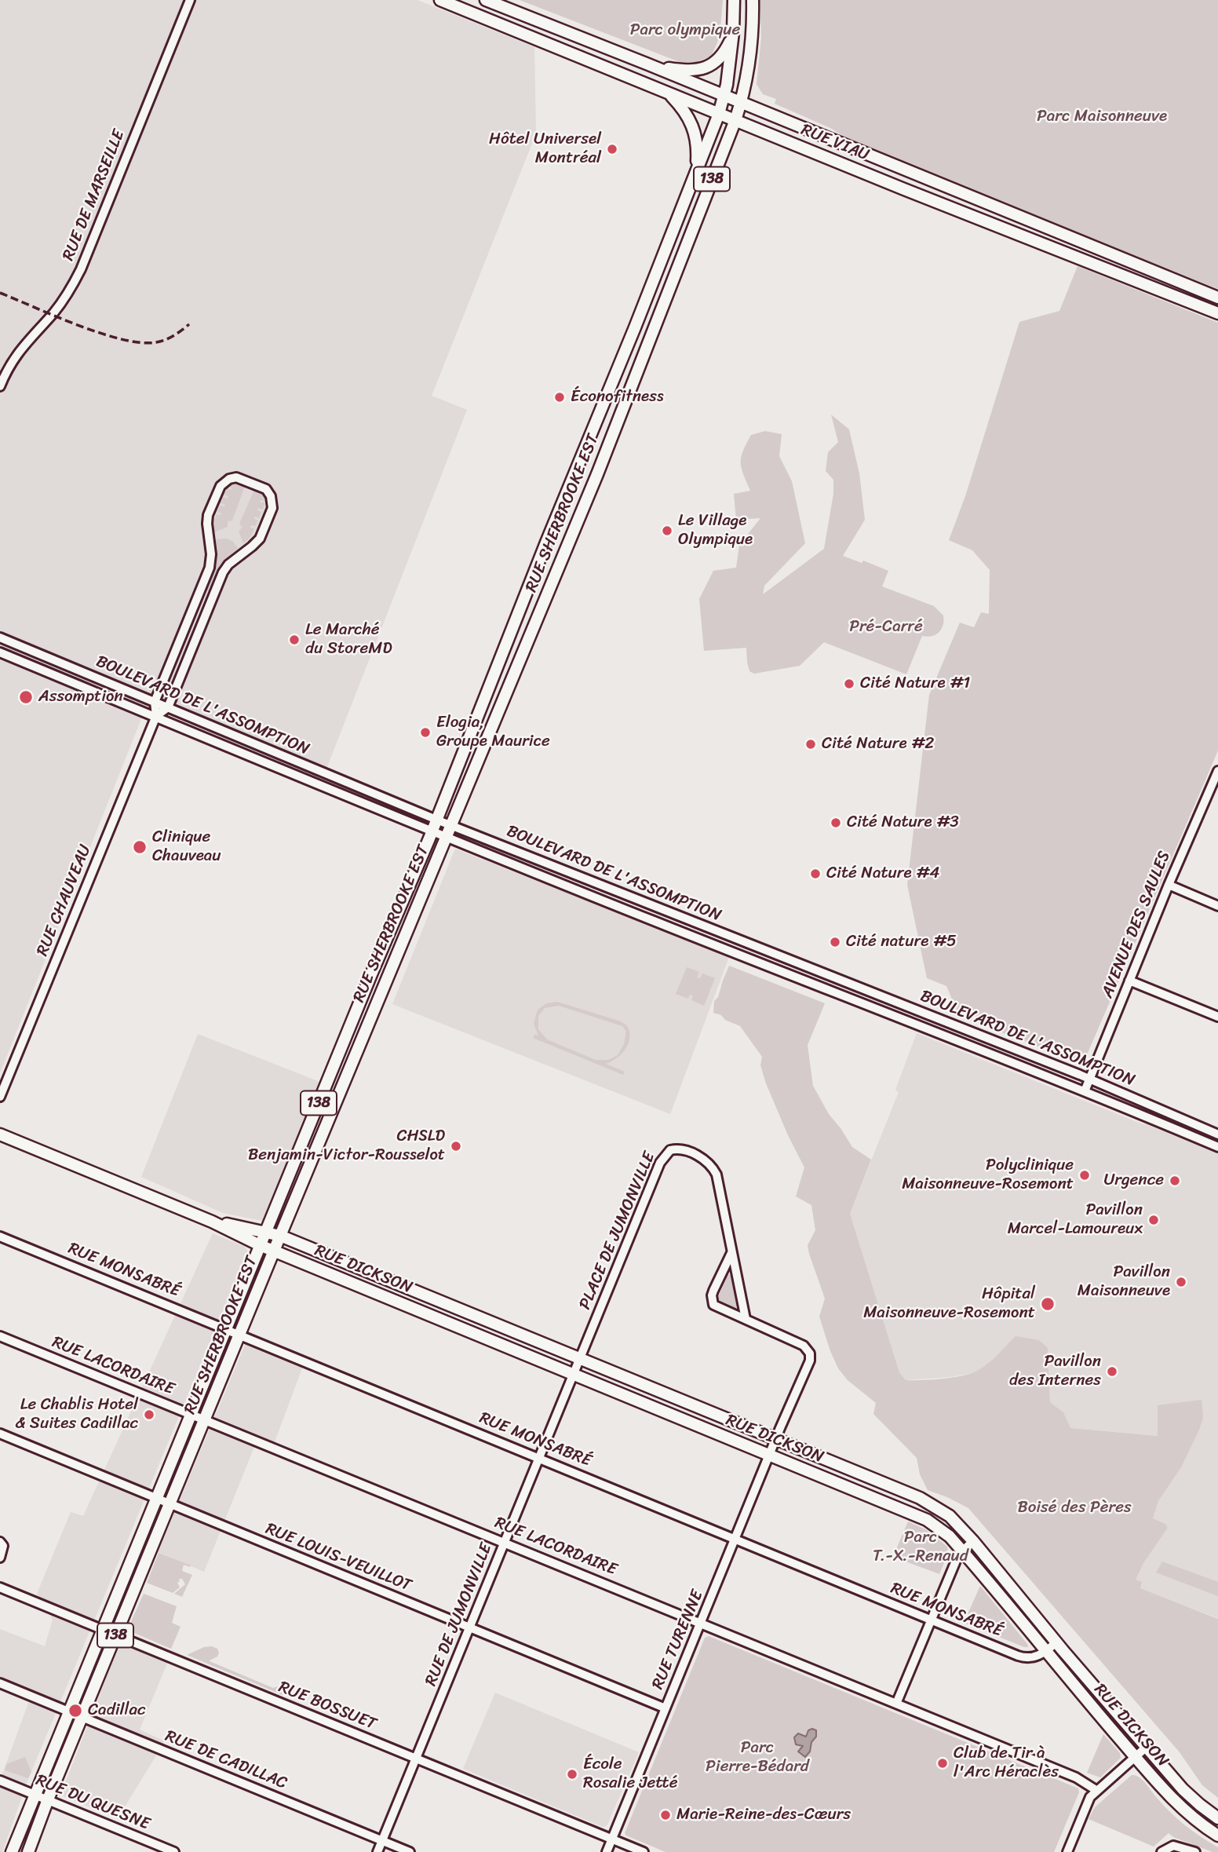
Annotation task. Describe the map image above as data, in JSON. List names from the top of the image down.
{
  "streets": {
    "main road": [
      "RUE VIAU",
      "138",
      "RUE SHERBROOKE EST",
      "RUE DICKSON"
    ],
    "street": [
      "RUE DE MARSEILLE",
      "BOULEVARD DE L'ASSOMPTION",
      "RUE CHAUVEAU",
      "AVENUE DES SAULES",
      "PLACE DE JUMONVILLE",
      "RUE MONSABRÉ",
      "RUE LACORDAIRE",
      "RUE LOUIS-VEUILLOT",
      "RUE DE JUMONVILLE",
      "RUE TURENNE",
      "RUE BOSSUET",
      "RUE DE CADILLAC",
      "RUE DU QUESNE"
    ]
  },
  "crossings": [
    ["RUE VIAU", "RUE SHERBROOKE EST"],
    ["RUE SHERBROOKE EST", "BOULEVARD DE L'ASSOMPTION"],
    ["RUE SHERBROOKE EST", "RUE DICKSON"],
    ["RUE SHERBROOKE EST", "RUE MONSABRÉ"],
    ["RUE SHERBROOKE EST", "RUE LACORDAIRE"],
    ["RUE SHERBROOKE EST", "RUE LOUIS-VEUILLOT"],
    ["RUE SHERBROOKE EST", "RUE BOSSUET"],
    ["RUE SHERBROOKE EST", "RUE DE CADILLAC"],
    ["RUE SHERBROOKE EST", "RUE DU QUESNE"],
    ["BOULEVARD DE L'ASSOMPTION", "RUE CHAUVEAU"],
    ["BOULEVARD DE L'ASSOMPTION", "AVENUE DES SAULES"],
    ["PLACE DE JUMONVILLE", "RUE DICKSON"],
    ["PLACE DE JUMONVILLE", "RUE DE JUMONVILLE"],
    ["RUE DICKSON", "RUE MONSABRÉ"],
    ["RUE DICKSON", "RUE DE JUMONVILLE"],
    ["RUE DICKSON", "RUE TURENNE"],
    ["RUE MONSABRÉ", "RUE DE JUMONVILLE"],
    ["RUE MONSABRÉ", "RUE TURENNE"],
    ["RUE LACORDAIRE", "RUE DE JUMONVILLE"],
    ["RUE LACORDAIRE", "RUE TURENNE"],
    ["RUE LOUIS-VEUILLOT", "RUE DE JUMONVILLE"],
    ["RUE LOUIS-VEUILLOT", "RUE TURENNE"],
    ["RUE DE JUMONVILLE", "RUE BOSSUET"],
    ["RUE DE JUMONVILLE", "RUE DE CADILLAC"],
    ["RUE TURENNE", "RUE BOSSUET"]
  ],
  "parks": [
    "Parc olympique",
    "Parc Maisonneuve",
    "Pré-Carré",
    "Boisé des Pères",
    "Parc T.-X.-Renaud",
    "Parc Pierre-Bédard"
  ],
  "places": [
    "Hôtel Universel Montréal",
    "Éconofitness",
    "Le Village Olympique",
    "Le Marché du StoreMD",
    "Cité Nature #1",
    "Assomption",
    "Elogia, Groupe Maurice",
    "Cité Nature #2",
    "Cité Nature #3",
    "Clinique Chauveau",
    "Cité Nature #4",
    "Cité nature #5",
    "CHSLD Benjamin-Victor-Rousselot",
    "Polyclinique Maisonneuve-Rosemont",
    "Urgence",
    "Pavillon Marcel-Lamoureux",
    "Pavillon Maisonneuve",
    "Hôpital Maisonneuve-Rosemont",
    "Pavillon des Internes",
    "Le Chablis Hotel & Suites Cadillac",
    "Cadillac",
    "Club de Tir à l'Arc Héraclès",
    "École Rosalie Jetté",
    "Marie-Reine-des-Cœurs"
  ]
}
